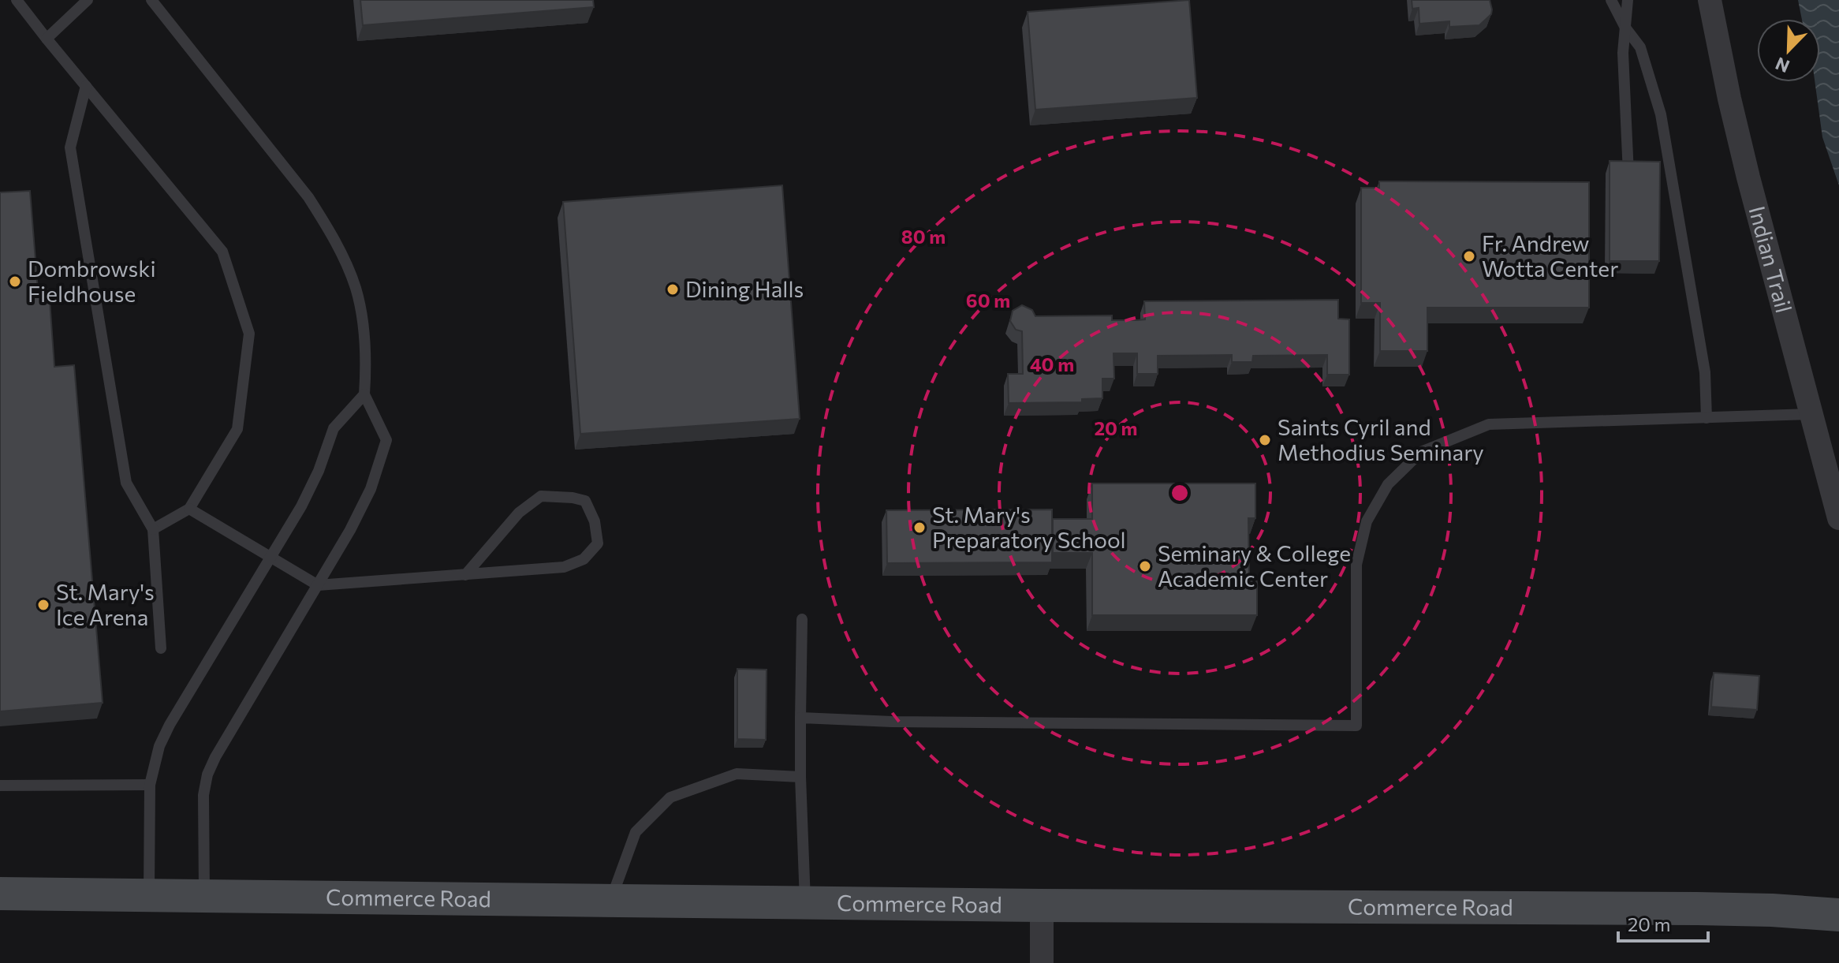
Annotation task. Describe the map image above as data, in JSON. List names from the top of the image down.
{
  "streets": {
    "main road": ["Commerce Road"],
    "street": ["Indian Trail"]
  },
  "places": [
    "Fr. Andrew Wotta Center",
    "Dombrowski Fieldhouse",
    "Dining Halls",
    "Saints Cyril and Methodius Seminary",
    "St. Mary's Preparatory School",
    "Seminary & College Academic Center",
    "St. Mary's Ice Arena"
  ],
  "scale_bar": "20 m",
  "north": "bottom left",
  "rings": [
    "80 m",
    "60 m",
    "40 m",
    "20 m"
  ]
}
